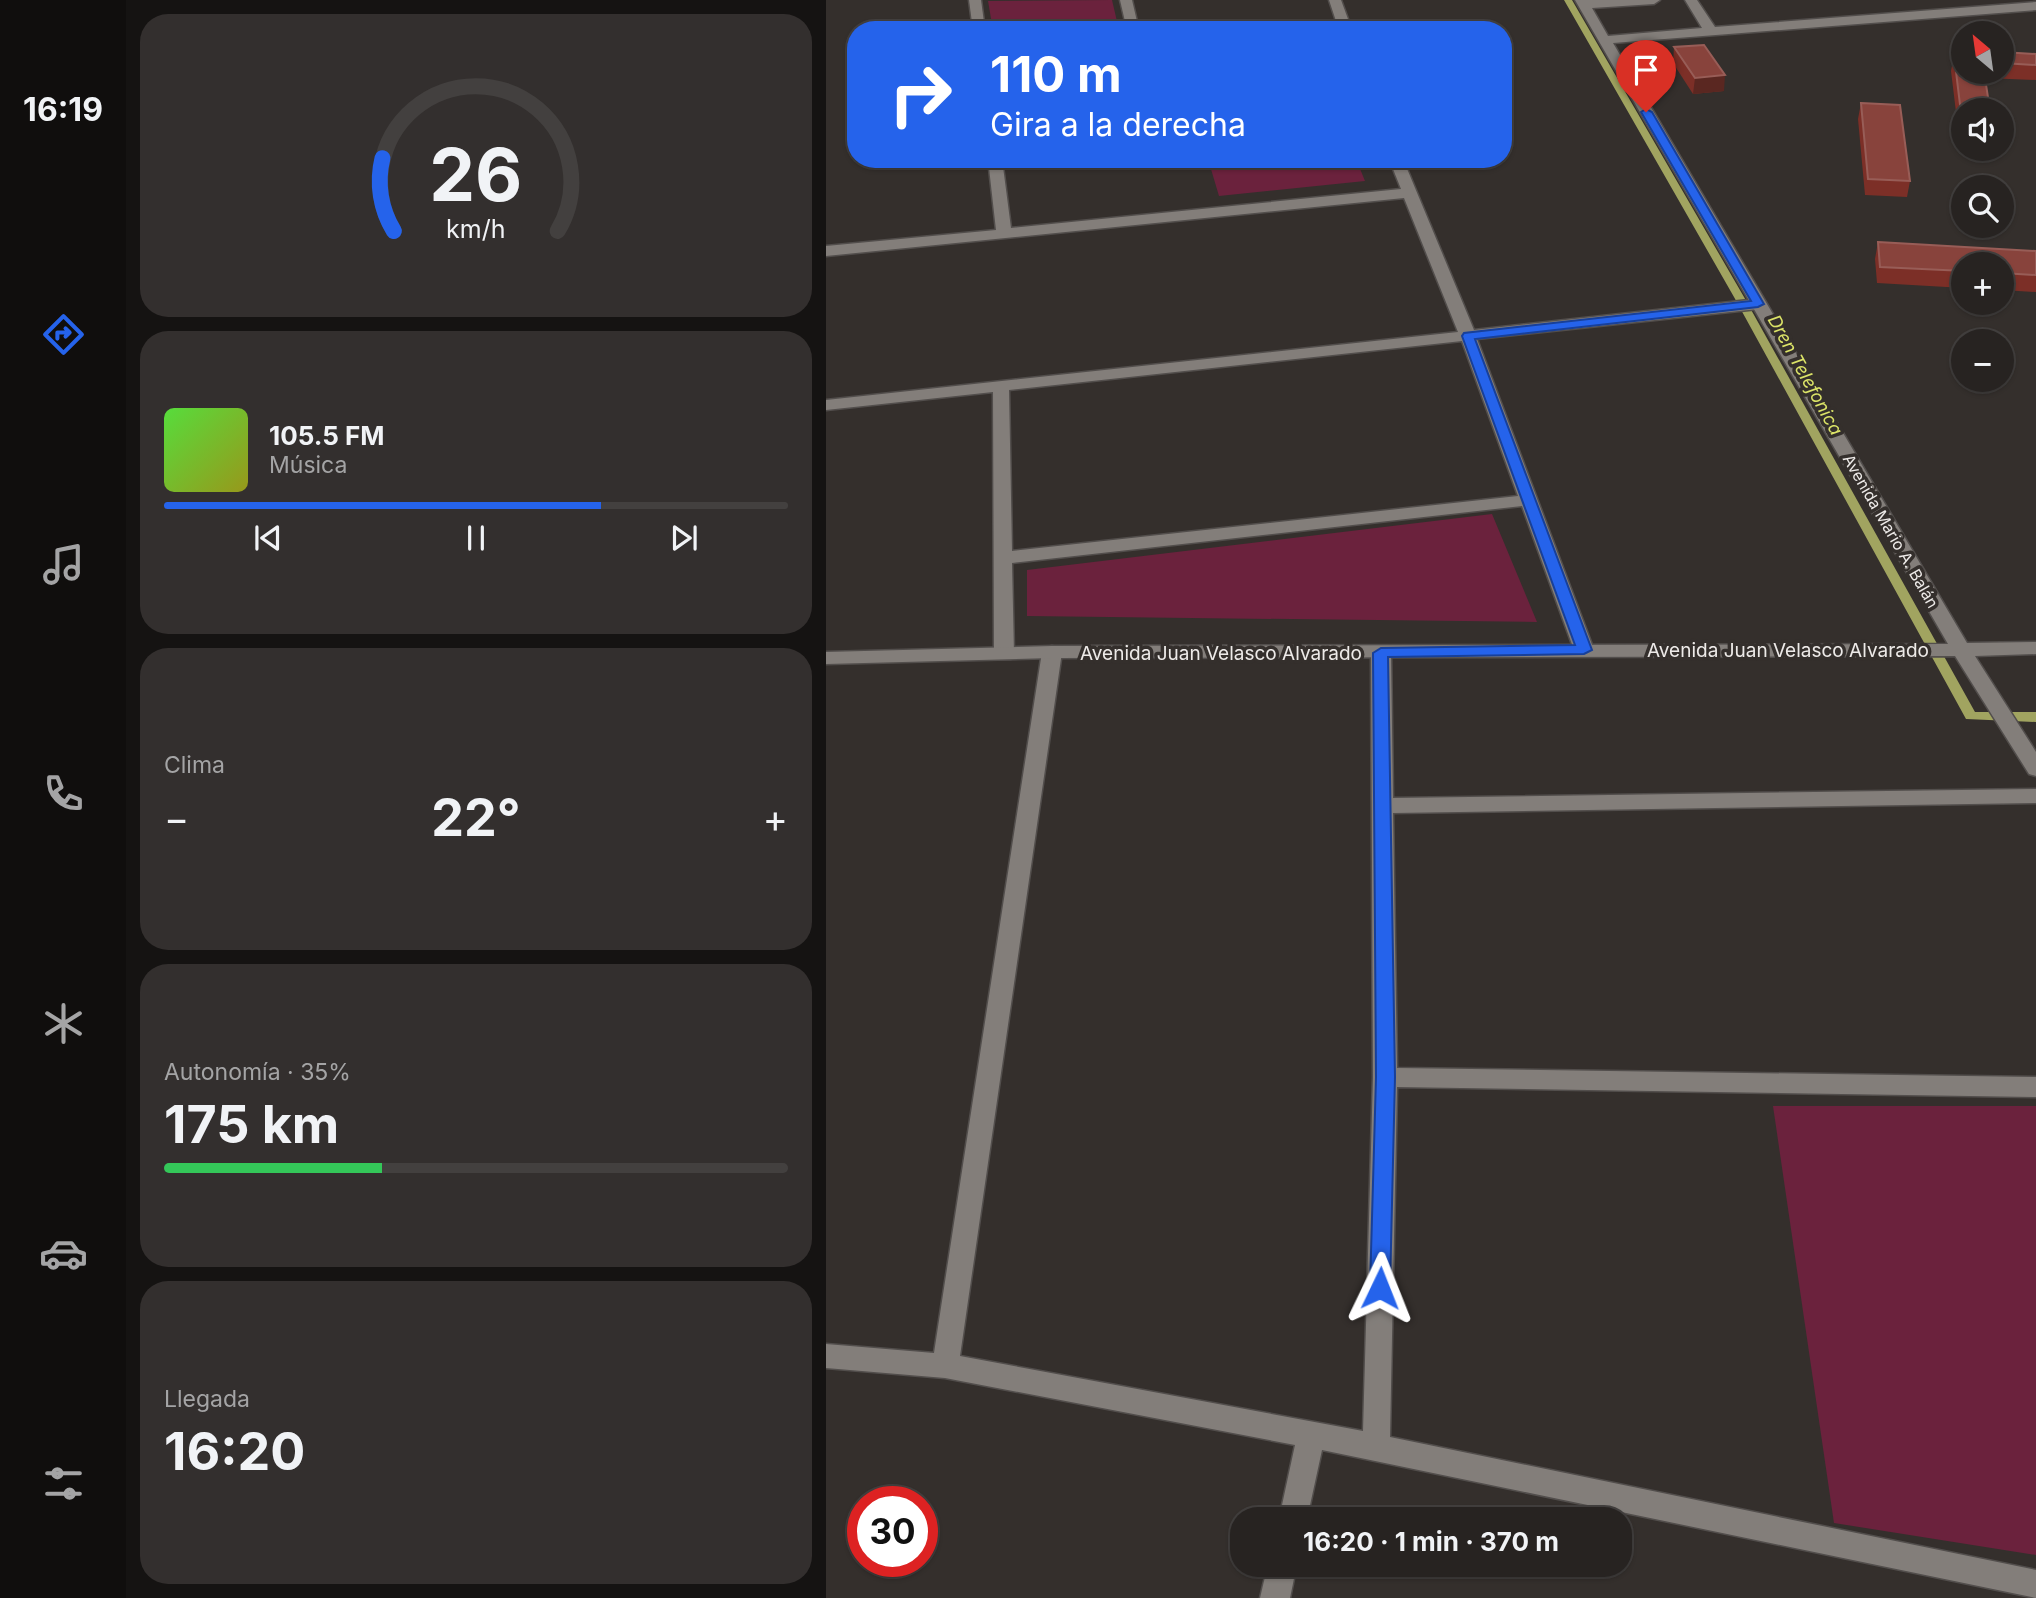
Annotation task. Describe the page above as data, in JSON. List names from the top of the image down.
{
  "streets": {
    "street": ["Avenida Mario A. Balán", "Avenida Juan Velasco Alvarado"]
  },
  "crossings": [
    ["Avenida Mario A. Balán", "Avenida Juan Velasco Alvarado"]
  ],
  "water": ["Dren Telefonica"],
  "north": "top left",
  "page": {
    "tabs": "16:19",
    "map_buttons": ["+", "−"],
    "turn": ["110 m", "Gira a la derecha"],
    "song": ["105.5 FM", "Música"],
    "tile": [
      "Clima",
      ["Autonomía · 35%", "175 km"],
      ["Llegada", "16:20"]
    ],
    "heat": ["−", "22°", "+"],
    "limit": "30",
    "trip": "16:20 · 1 min · 370 m",
    "gauge": ["26", "km/h"]
  }
}
